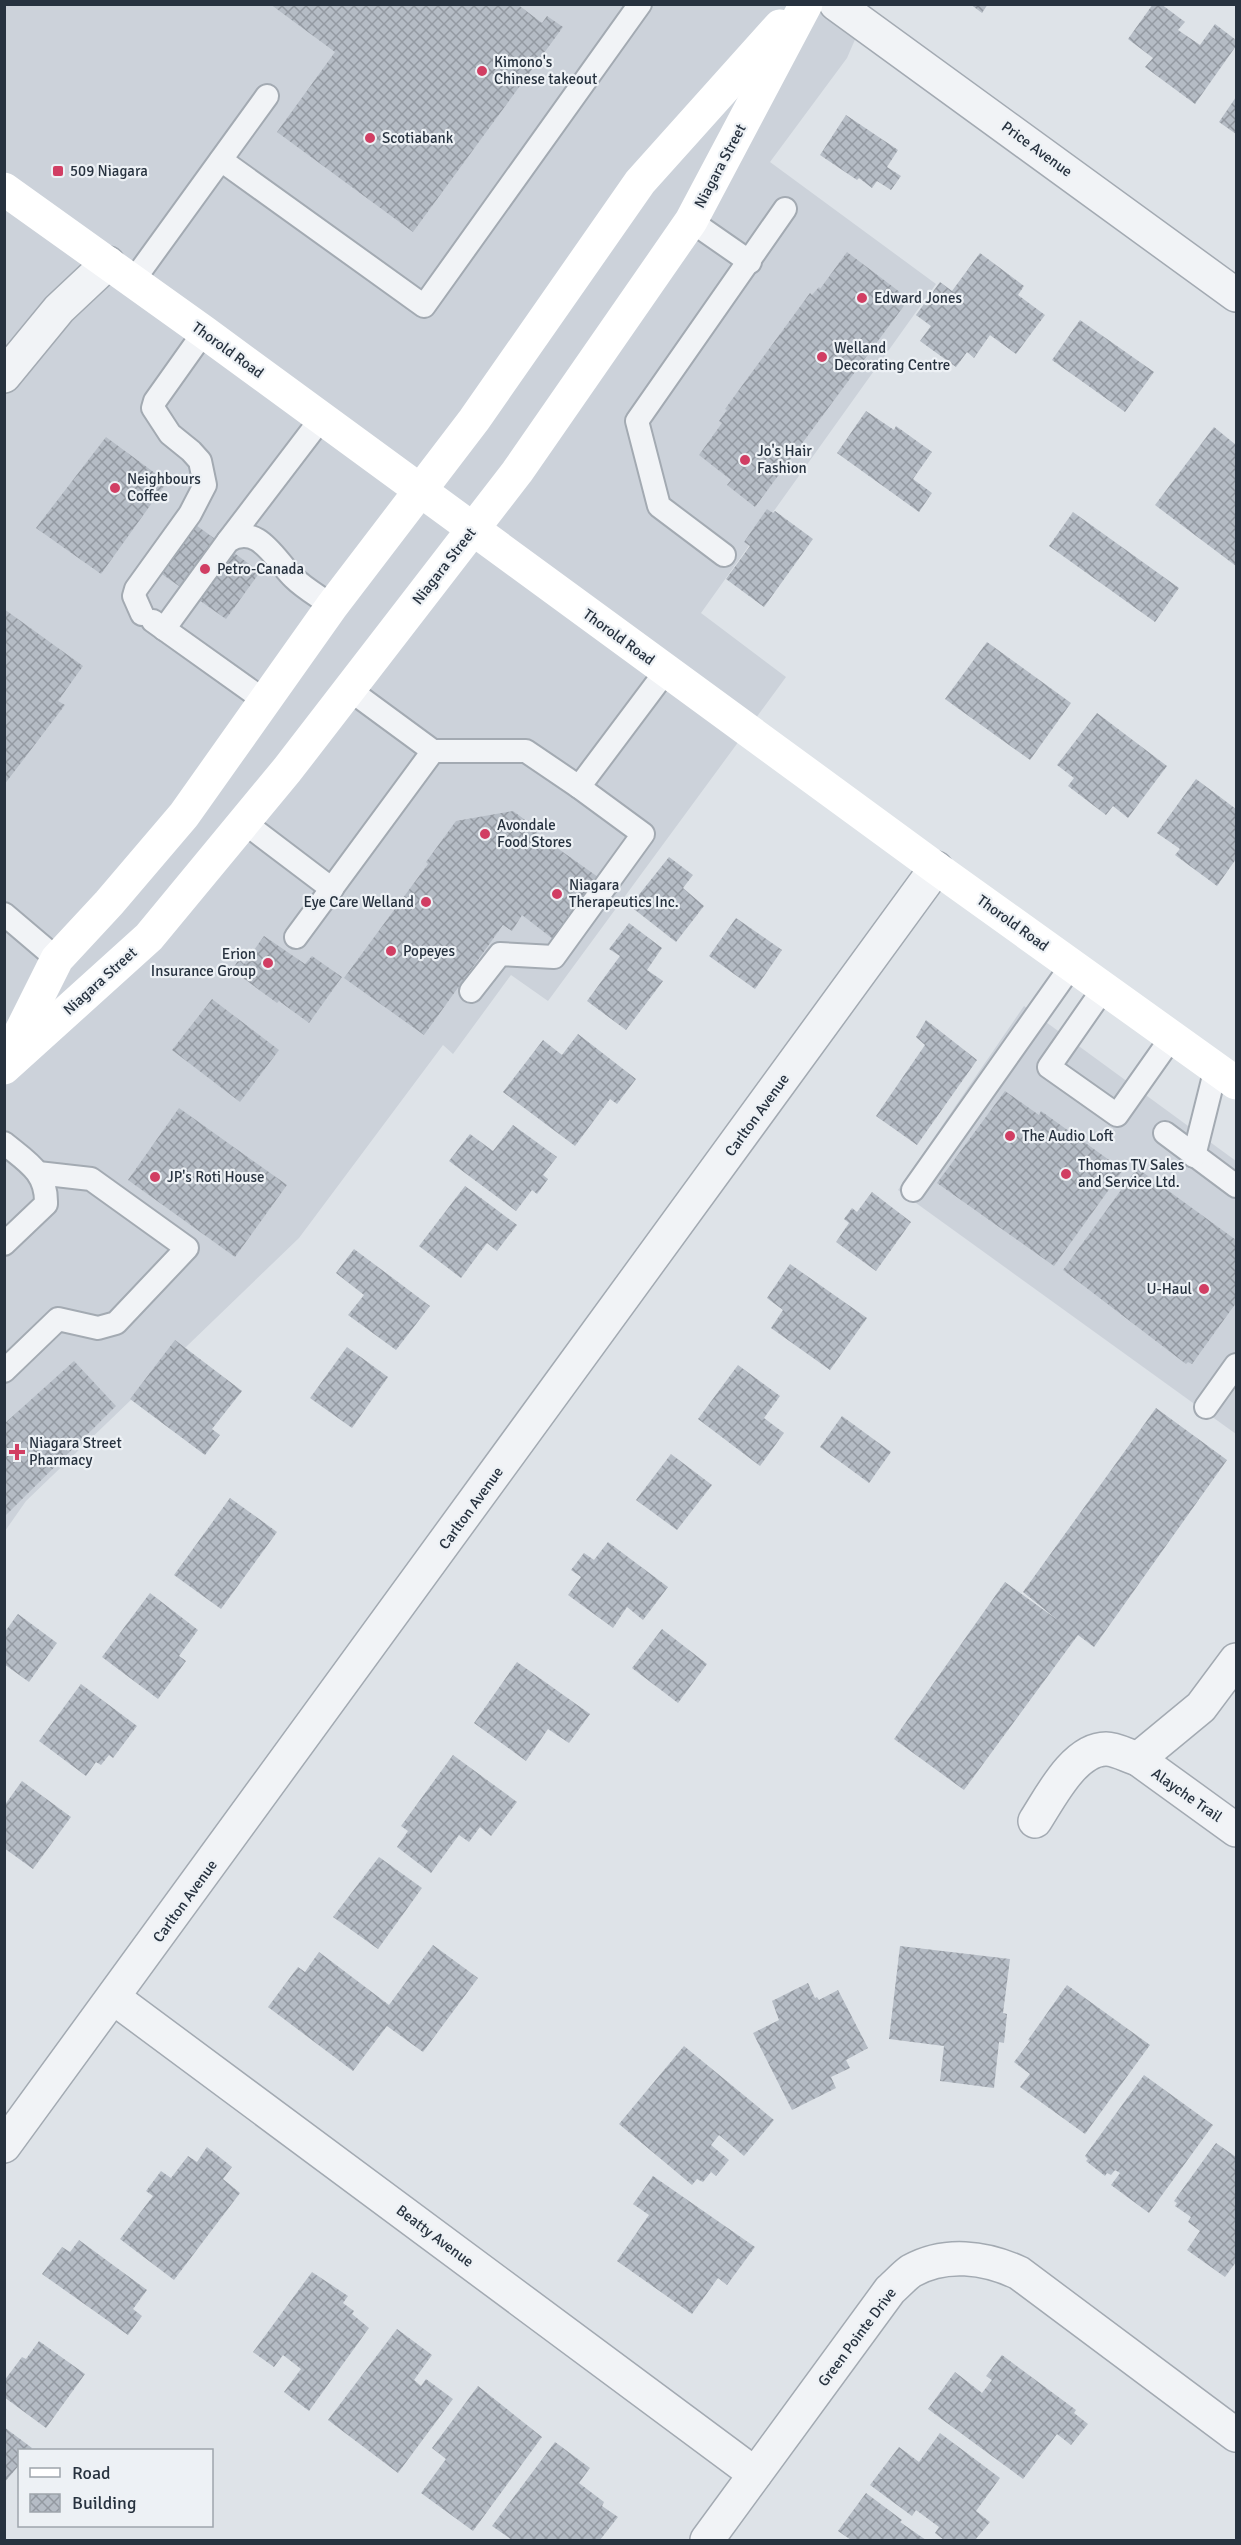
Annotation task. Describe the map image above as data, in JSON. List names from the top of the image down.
{
  "streets": {
    "main road": ["Niagara Street", "Thorold Road"],
    "street": [
      "Price Avenue",
      "Carlton Avenue",
      "Alayche Trail",
      "Beatty Avenue",
      "Green Pointe Drive"
    ]
  },
  "crossings": [
    ["Niagara Street", "Thorold Road"],
    ["Thorold Road", "Carlton Avenue"],
    ["Carlton Avenue", "Beatty Avenue"],
    ["Beatty Avenue", "Green Pointe Drive"]
  ],
  "places": {
    "other": [
      "Kimono's Chinese takeout",
      "Scotiabank",
      "Edward Jones",
      "Welland Decorating Centre",
      "Jo's Hair Fashion",
      "Neighbours Coffee",
      "Petro-Canada",
      "Avondale Food Stores",
      "Niagara Therapeutics Inc.",
      "Eye Care Welland",
      "Popeyes",
      "Erion Insurance Group",
      "The Audio Loft",
      "Thomas TV Sales and Service Ltd.",
      "JP's Roti House",
      "U-Haul"
    ],
    "transit": ["509 Niagara"],
    "health": ["Niagara Street Pharmacy"]
  },
  "legend": ["Road", "Building"]
}
